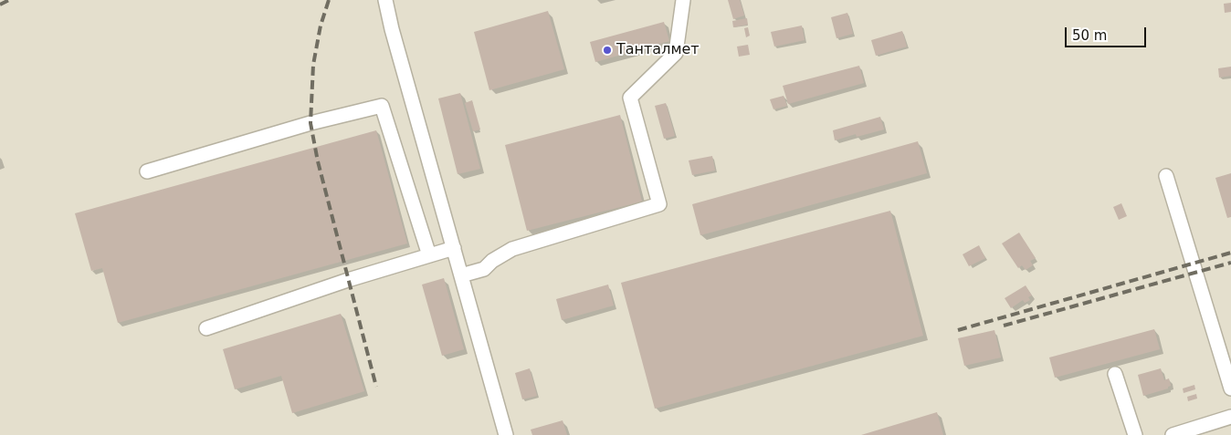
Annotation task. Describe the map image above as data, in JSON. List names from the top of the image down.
{
  "places": ["Танталмет"],
  "scale_bar": "50 m"
}
